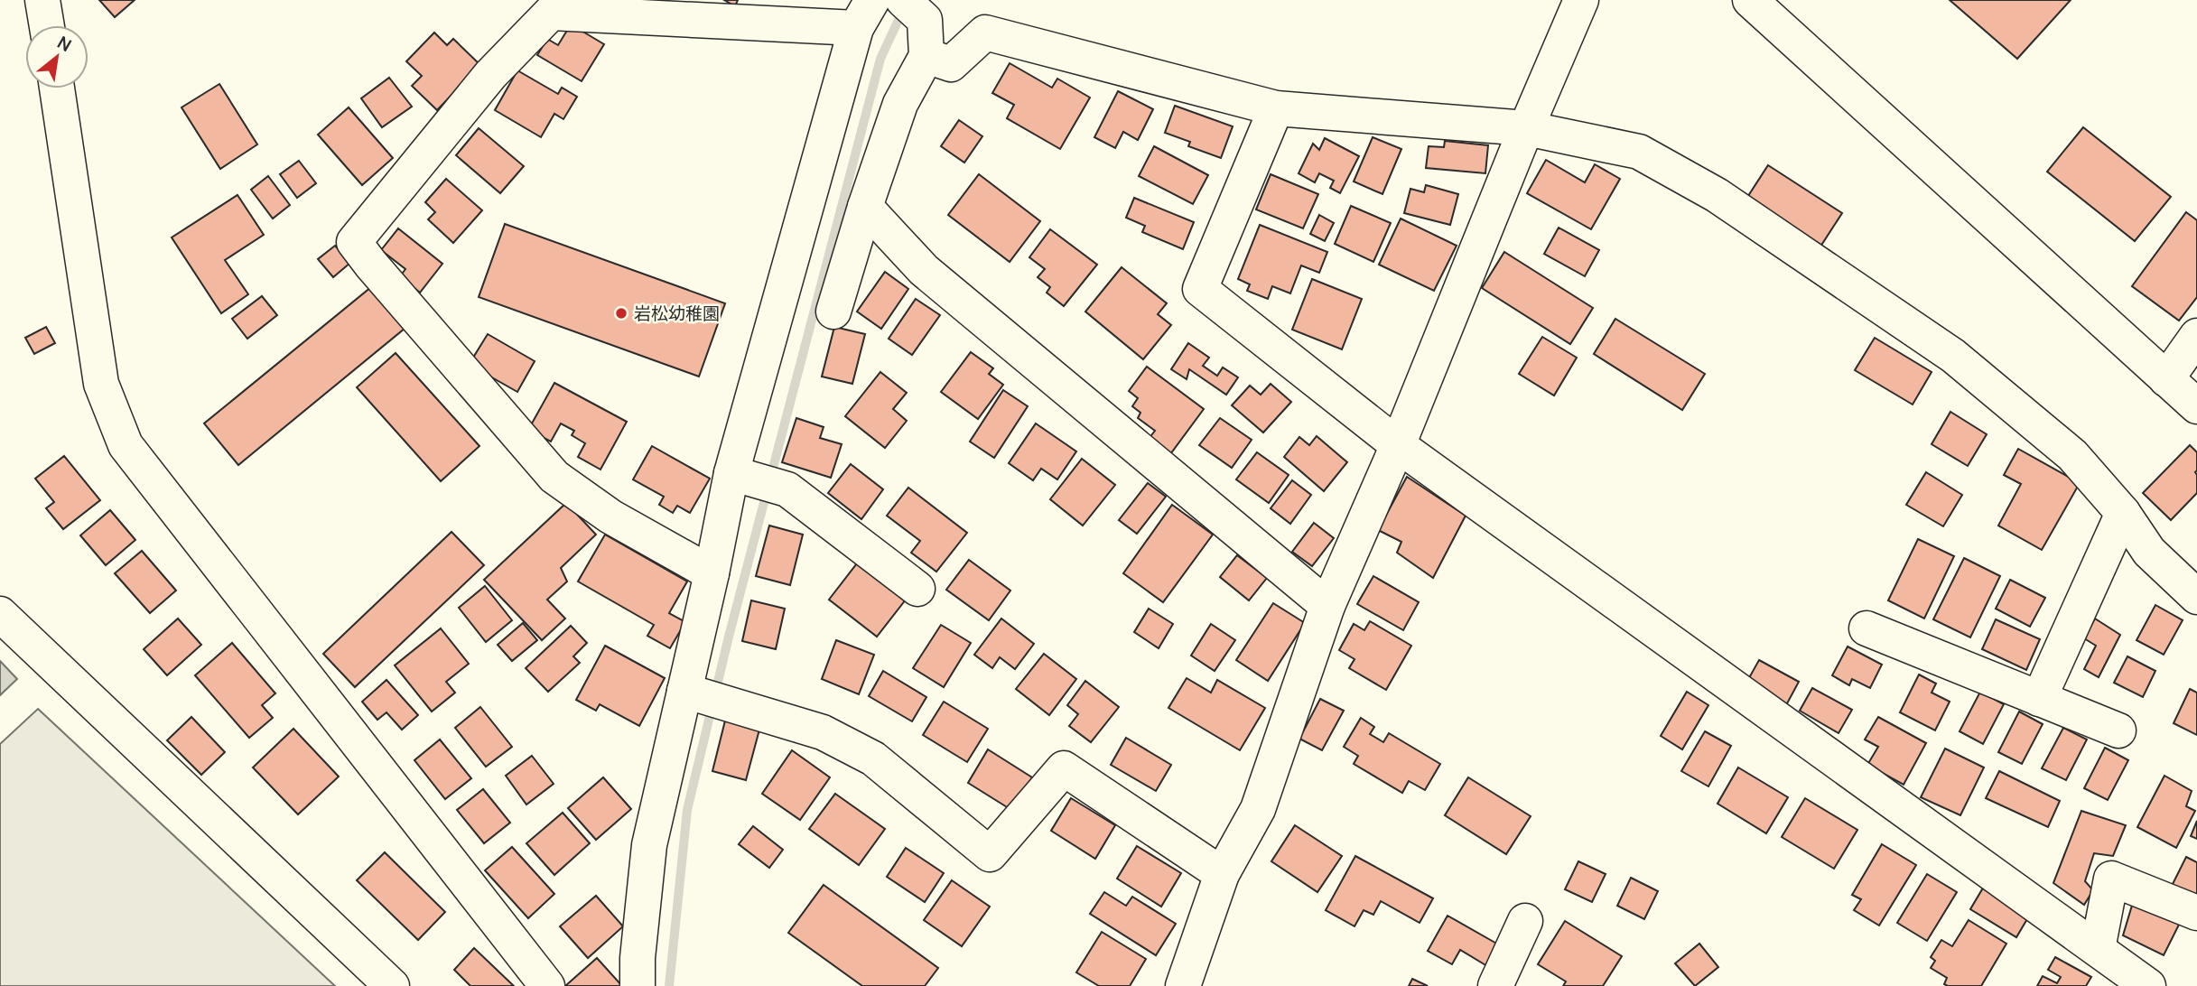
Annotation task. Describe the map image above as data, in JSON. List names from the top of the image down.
{
  "places": ["岩松幼稚園"],
  "north": "top right"
}
